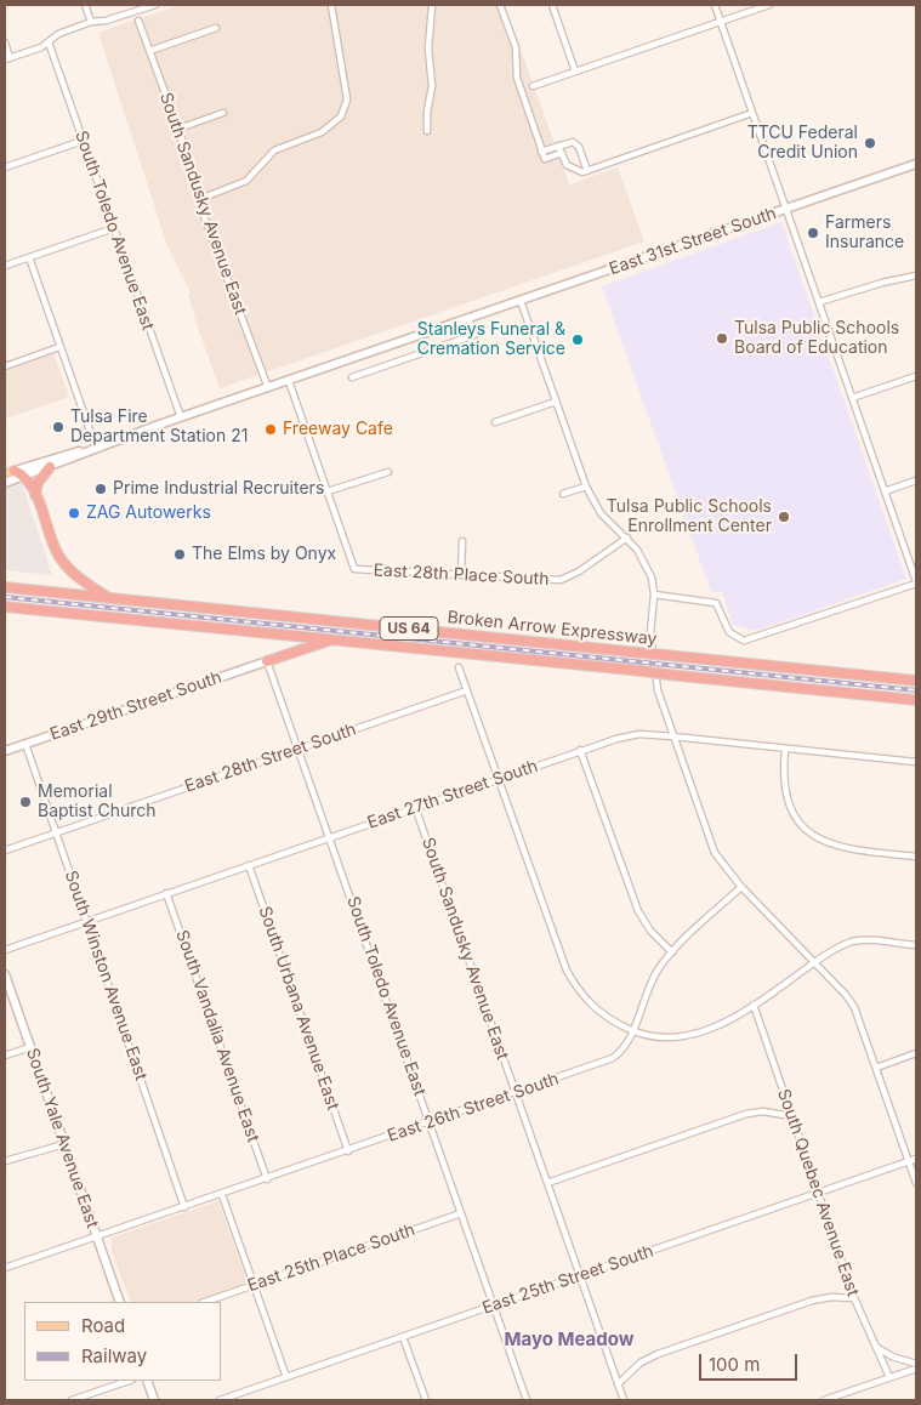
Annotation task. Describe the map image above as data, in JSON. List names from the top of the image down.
{
  "streets": {
    "highway": ["US 64", "Broken Arrow Expressway"],
    "main road": ["East 31st Street South", "East 29th Street South", "South Yale Avenue East"],
    "street": [
      "South Sandusky Avenue East",
      "South Toledo Avenue East",
      "East 28th Place South",
      "East 28th Street South",
      "East 27th Street South",
      "South Winston Avenue East",
      "South Urbana Avenue East",
      "South Vandalia Avenue East",
      "East 26th Street South",
      "South Quebec Avenue East",
      "East 25th Place South",
      "East 25th Street South"
    ]
  },
  "crossings": [
    ["South Sandusky Avenue East", "East 31st Street South"],
    ["South Sandusky Avenue East", "East 27th Street South"],
    ["South Sandusky Avenue East", "East 26th Street South"],
    ["South Sandusky Avenue East", "East 25th Street South"],
    ["South Toledo Avenue East", "East 31st Street South"],
    ["South Toledo Avenue East", "East 29th Street South"],
    ["South Toledo Avenue East", "East 28th Street South"],
    ["South Toledo Avenue East", "East 27th Street South"],
    ["South Toledo Avenue East", "East 26th Street South"],
    ["South Toledo Avenue East", "East 25th Place South"],
    ["South Toledo Avenue East", "East 25th Street South"],
    ["East 29th Street South", "South Winston Avenue East"],
    ["East 28th Street South", "South Winston Avenue East"],
    ["East 27th Street South", "South Winston Avenue East"],
    ["East 27th Street South", "South Urbana Avenue East"],
    ["East 27th Street South", "South Vandalia Avenue East"],
    ["South Winston Avenue East", "East 26th Street South"],
    ["South Urbana Avenue East", "East 26th Street South"],
    ["South Vandalia Avenue East", "East 26th Street South"],
    ["East 26th Street South", "South Yale Avenue East"],
    ["South Quebec Avenue East", "East 25th Street South"]
  ],
  "districts": ["Mayo Meadow"],
  "places": [
    "TTCU Federal Credit Union",
    "Farmers Insurance",
    "Tulsa Public Schools Board of Education",
    "Stanleys Funeral & Cremation Service",
    "Tulsa Fire Department Station 21",
    "Freeway Cafe",
    "Prime Industrial Recruiters",
    "ZAG Autowerks",
    "Tulsa Public Schools Enrollment Center",
    "The Elms by Onyx",
    "Memorial Baptist Church"
  ],
  "legend": ["Road", "Railway"],
  "scale_bar": "100 m"
}
